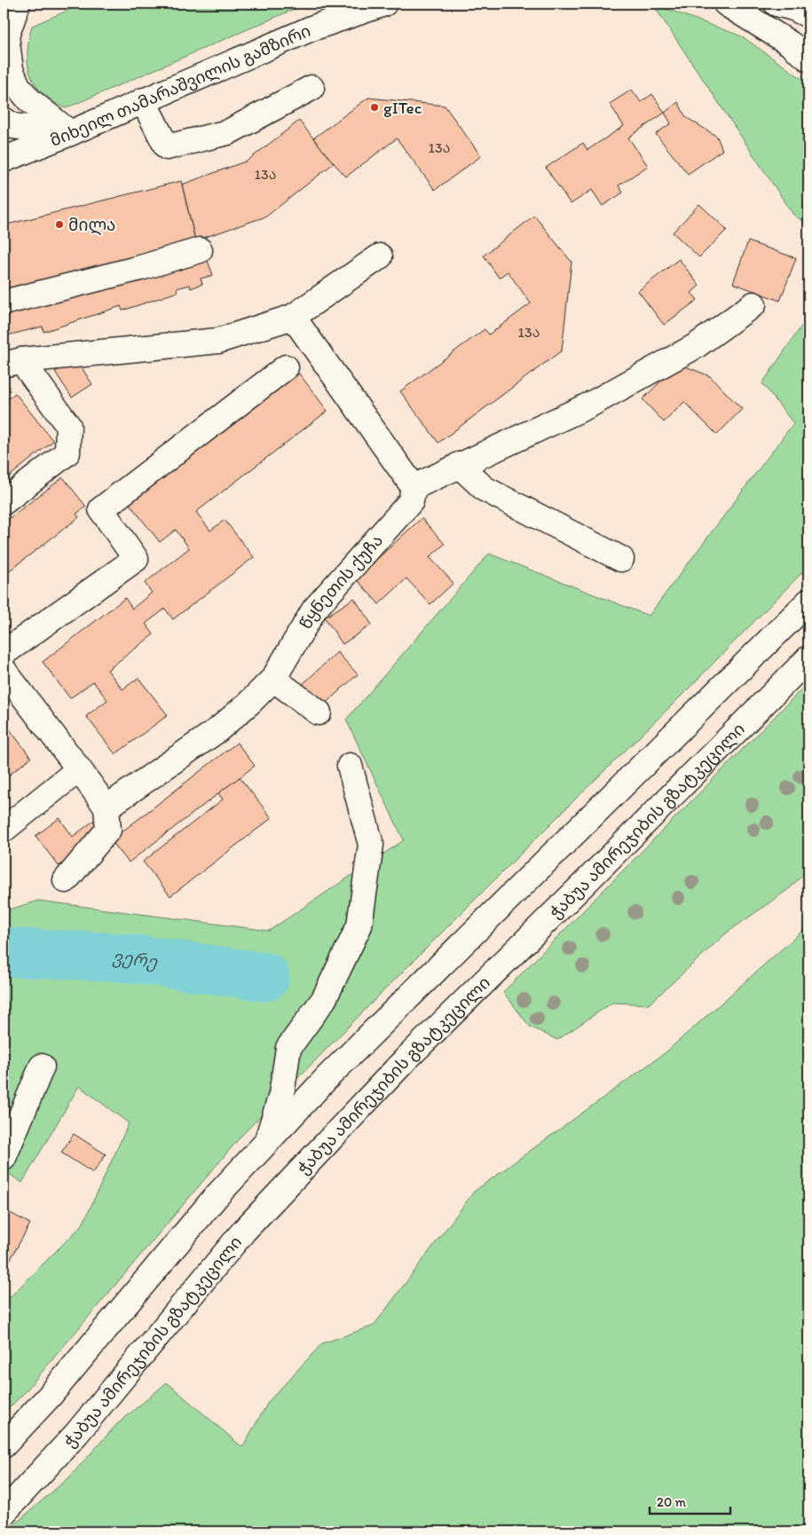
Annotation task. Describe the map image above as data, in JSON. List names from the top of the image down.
{
  "streets": {
    "main road": ["მიხეილ თამარაშვილის გამზირი", "წყნეთის ქუჩა", "ჭაბუა ამირეჯიბის გზატკეცილი"]
  },
  "water": ["ვერე"],
  "places": ["gITec", "მილა"],
  "house_numbers": ["13ა", "13ა", "13ა"],
  "scale_bar": "20 m"
}
